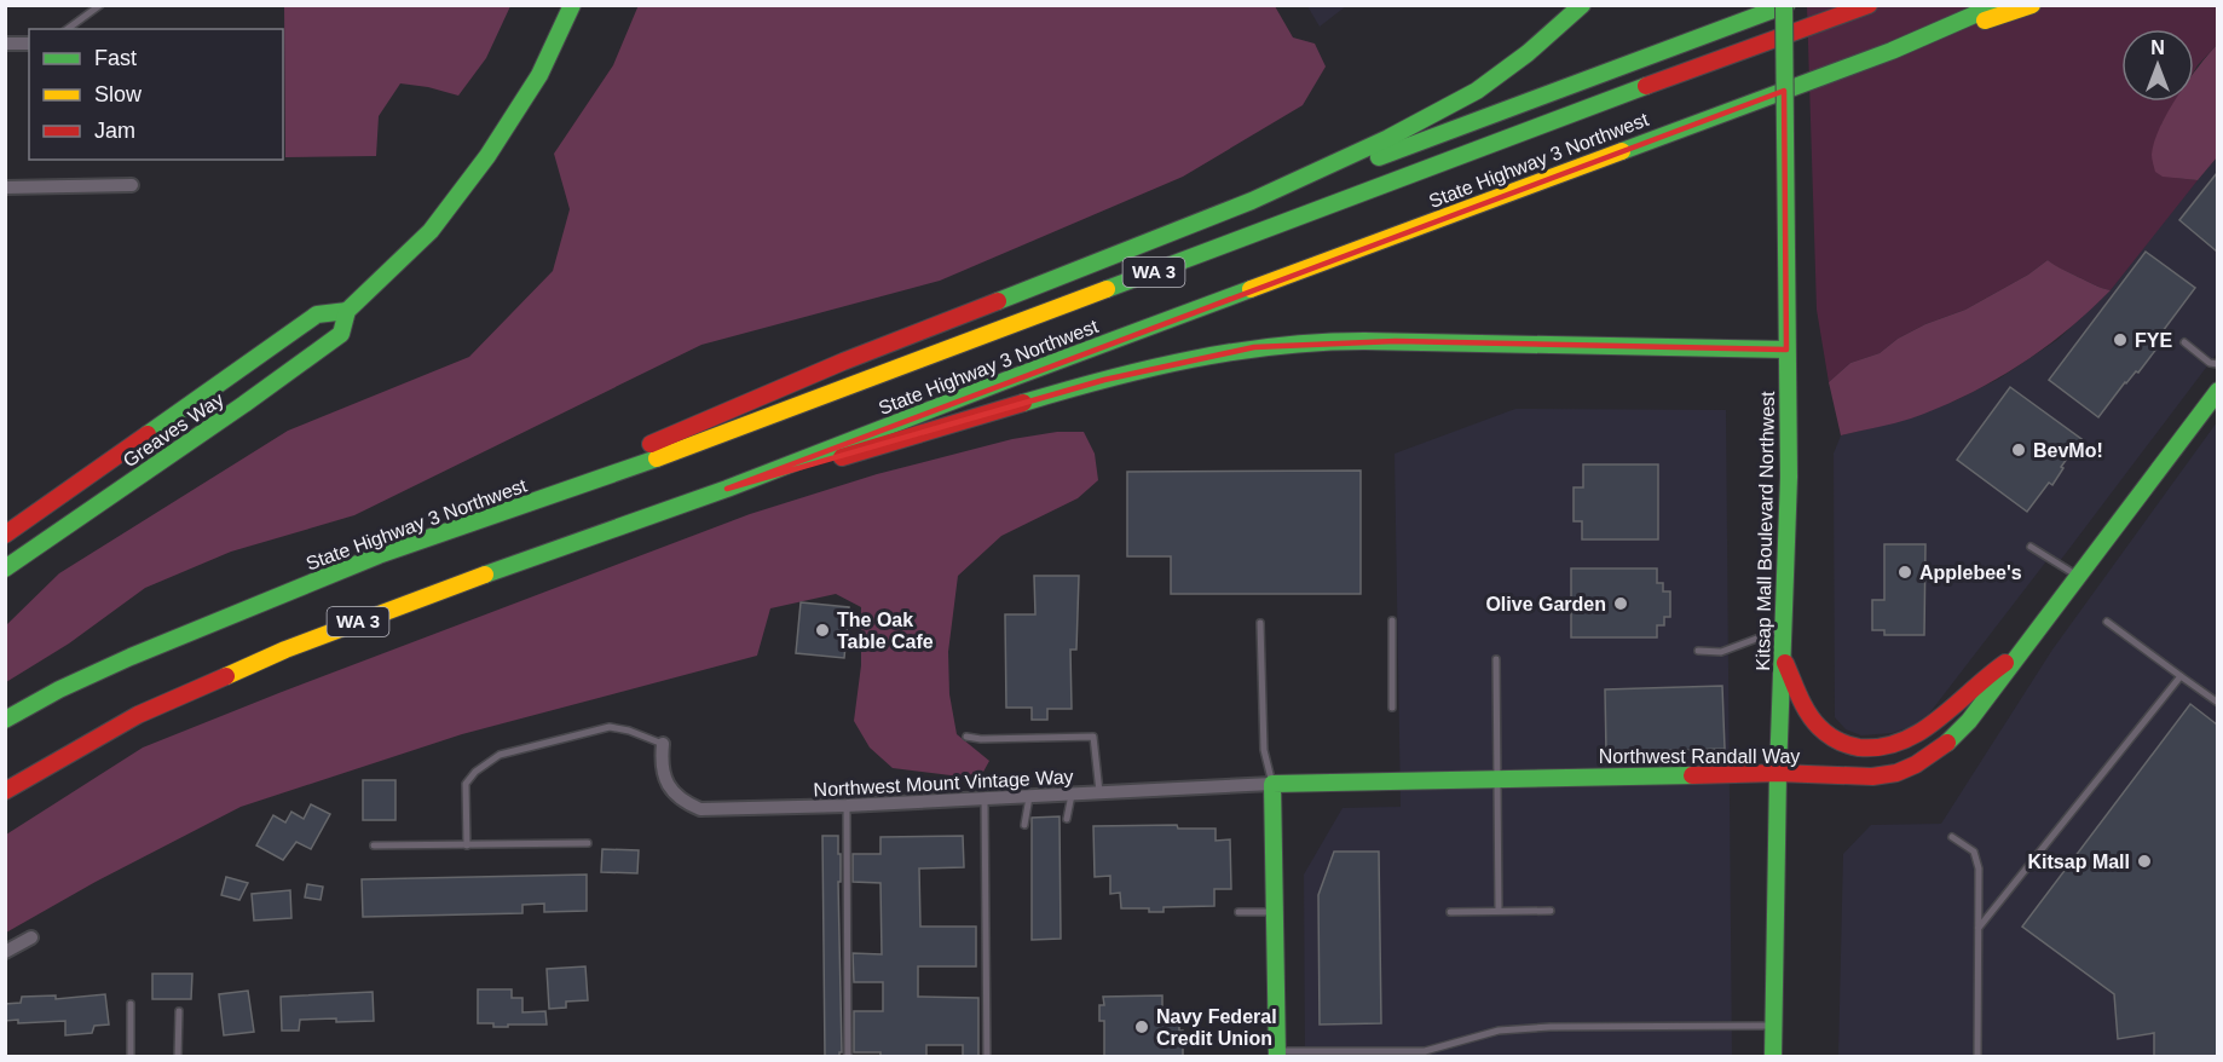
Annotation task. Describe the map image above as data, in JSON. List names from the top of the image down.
{
  "streets": {
    "main road": [
      "State Highway 3 Northwest",
      "WA 3",
      "Greaves Way",
      "Kitsap Mall Boulevard Northwest",
      "Northwest Randall Way"
    ],
    "street": ["Northwest Mount Vintage Way"]
  },
  "crossings": [
    ["Kitsap Mall Boulevard Northwest", "Northwest Randall Way"],
    ["Northwest Randall Way", "Northwest Mount Vintage Way"]
  ],
  "places": [
    "FYE",
    "BevMo!",
    "Applebee's",
    "Olive Garden",
    "The Oak Table Cafe",
    "Kitsap Mall",
    "Navy Federal Credit Union"
  ],
  "legend": ["Fast", "Slow", "Jam"],
  "north": "top"
}
